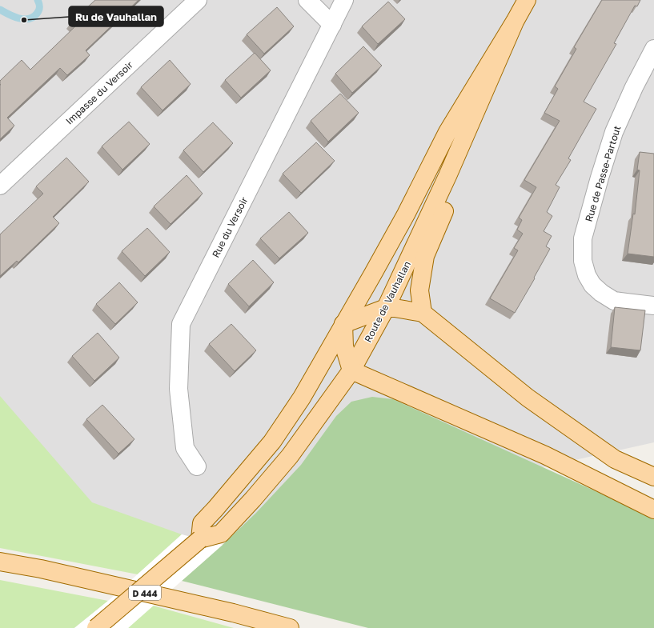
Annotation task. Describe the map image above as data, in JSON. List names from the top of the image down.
{
  "streets": {
    "main road": ["Route de Vauhallan", "D 444"],
    "street": ["Impasse du Versoir", "Rue de Passe-Partout", "Rue du Versoir"]
  },
  "places": ["Ru de Vauhallan"]
}
